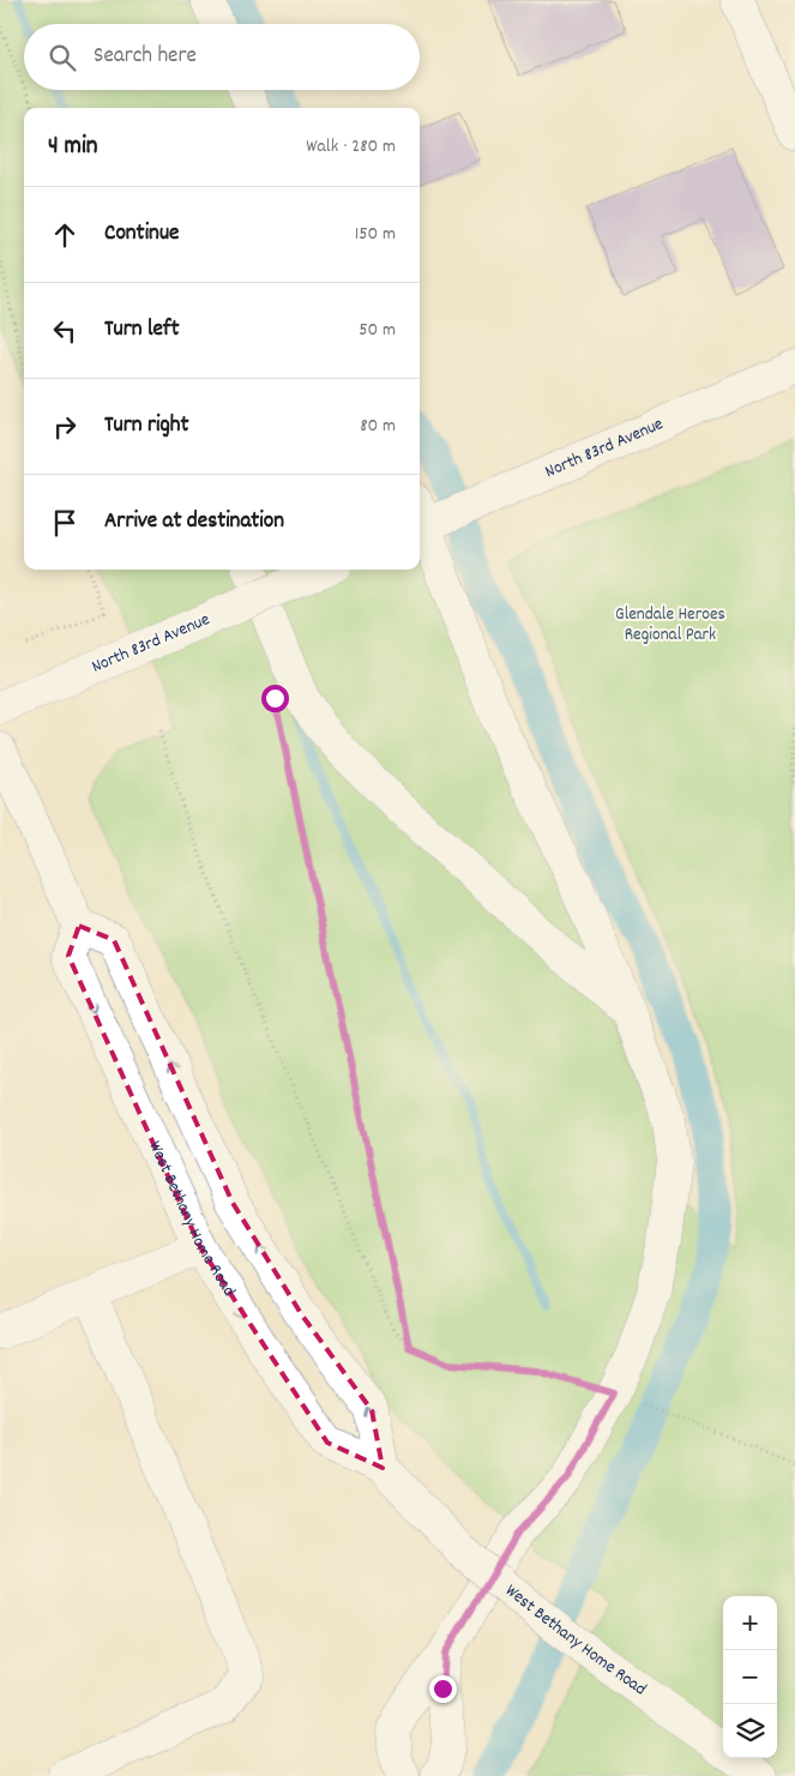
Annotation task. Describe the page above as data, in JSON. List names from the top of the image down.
{
  "streets": {
    "main road": ["North 83rd Avenue", "West Bethany Home Road"]
  },
  "parks": ["Glendale Heroes Regional Park"],
  "page": {
    "search": "Search here",
    "heading": ["4 min", "Walk · 280 m"],
    "list": [
      ["Continue", "150 m"],
      ["Turn left", "50 m"],
      ["Turn right", "80 m"],
      "Arrive at destination"
    ],
    "map_buttons": ["+", "−"]
  }
}
